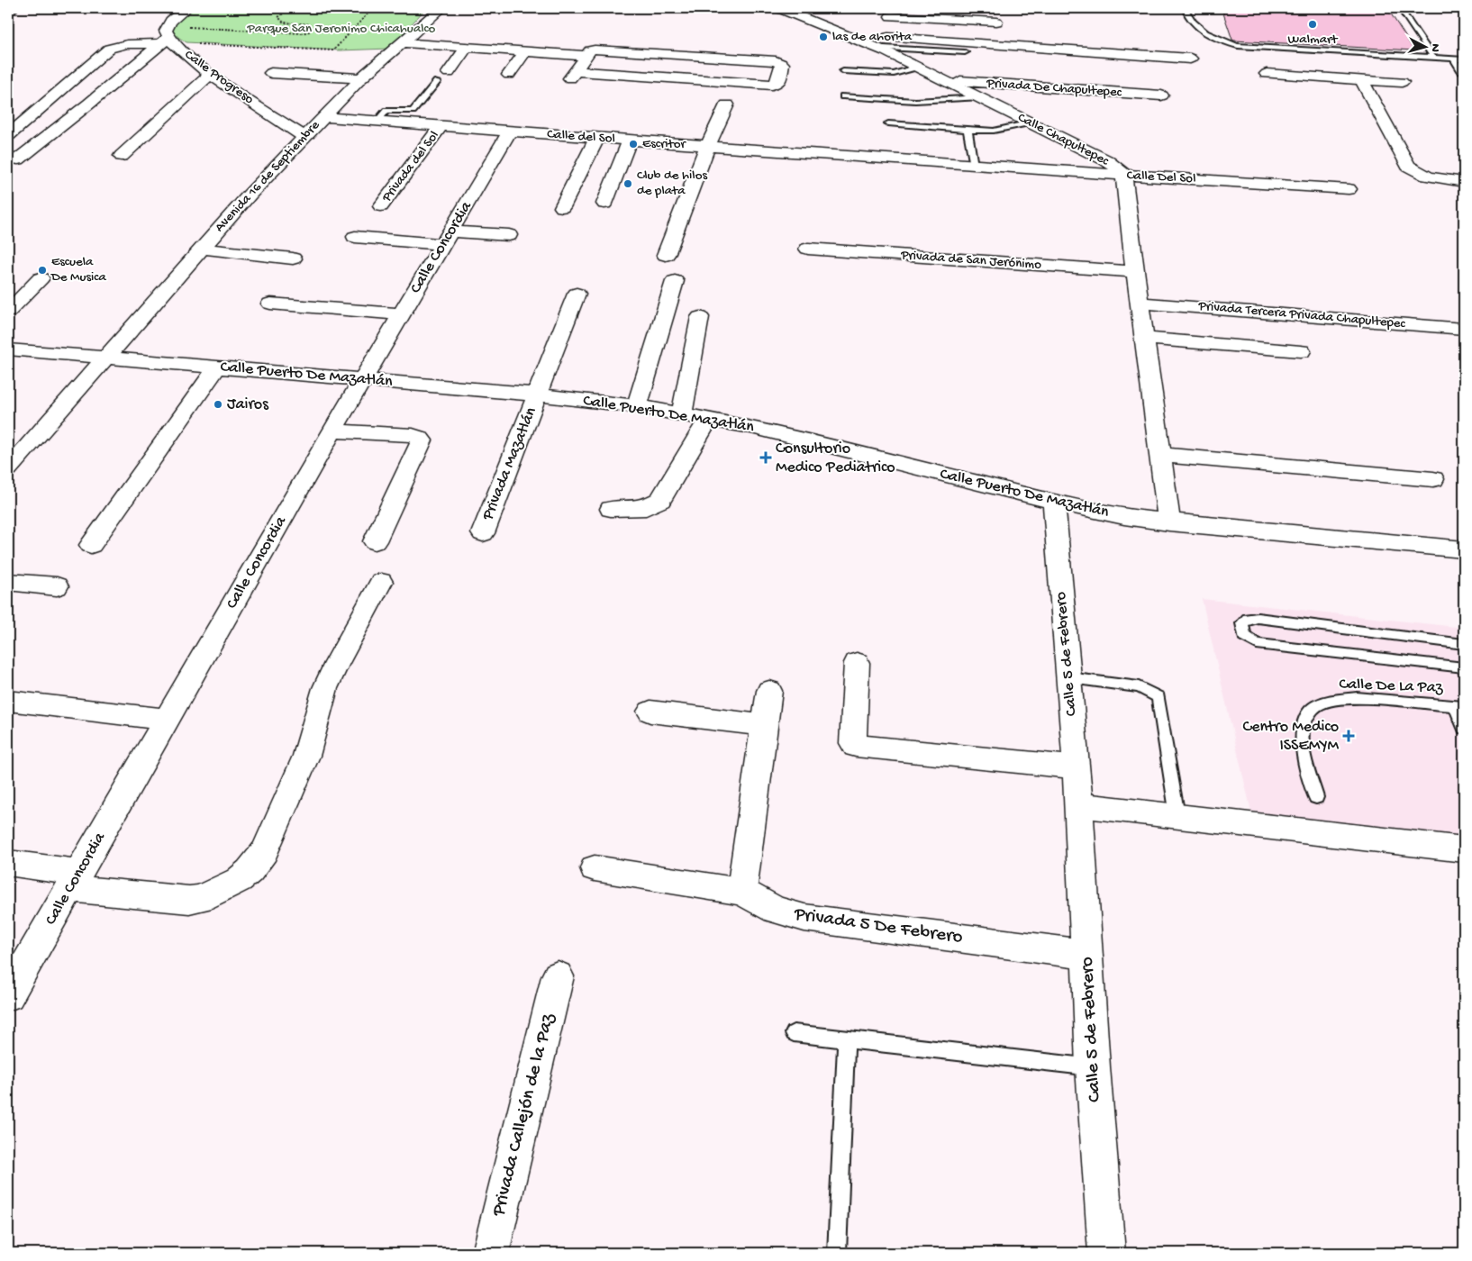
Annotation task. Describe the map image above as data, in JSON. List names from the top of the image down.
{
  "streets": {
    "street": [
      "Calle Progreso",
      "Privada De Chapultepec",
      "Calle del Sol",
      "Calle Chapultepec",
      "Privada del Sol",
      "Avenida 16 de Septiembre",
      "Calle Del Sol",
      "Calle Concordia",
      "Privada de San Jerónimo",
      "Privada Tercera Privada Chapultepec",
      "Calle Puerto De Mazatlán",
      "Privada Mazatlán",
      "Calle 5 de Febrero",
      "Privada 5 De Febrero",
      "Privada Callejón de la Paz"
    ],
    "lane": ["Calle De La Paz"]
  },
  "crossings": [
    ["Calle Progreso", "Avenida 16 de Septiembre"],
    ["Privada De Chapultepec", "Calle Chapultepec"],
    ["Calle del Sol", "Privada del Sol"],
    ["Calle del Sol", "Avenida 16 de Septiembre"],
    ["Calle del Sol", "Calle Del Sol"],
    ["Calle del Sol", "Calle Concordia"],
    ["Calle Chapultepec", "Calle Del Sol"],
    ["Calle Chapultepec", "Privada de San Jerónimo"],
    ["Calle Chapultepec", "Privada Tercera Privada Chapultepec"],
    ["Calle Chapultepec", "Calle Puerto De Mazatlán"],
    ["Avenida 16 de Septiembre", "Calle Puerto De Mazatlán"],
    ["Calle Concordia", "Calle Puerto De Mazatlán"],
    ["Calle Puerto De Mazatlán", "Privada Mazatlán"],
    ["Calle Puerto De Mazatlán", "Calle 5 de Febrero"],
    ["Calle 5 de Febrero", "Privada 5 De Febrero"]
  ],
  "parks": ["Parque San Jeronimo Chicahualco"],
  "places": {
    "other": [
      "Walmart",
      "las de ahorita",
      "Escritor",
      "Club de hilos de plata",
      "Escuela De Musica",
      "Jairos"
    ],
    "health": ["Consultorio Medico Pediatrico", "Centro Medico ISSEMYM"]
  },
  "north": "right"
}
